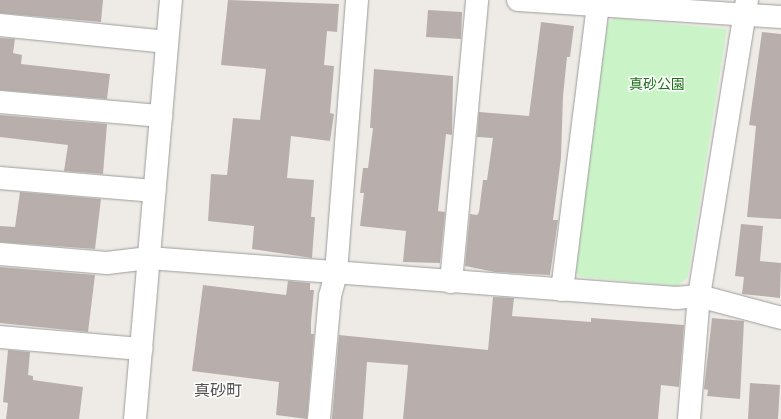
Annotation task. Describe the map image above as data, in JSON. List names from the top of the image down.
{
  "districts": ["真砂町"],
  "parks": ["真砂公園"]
}
